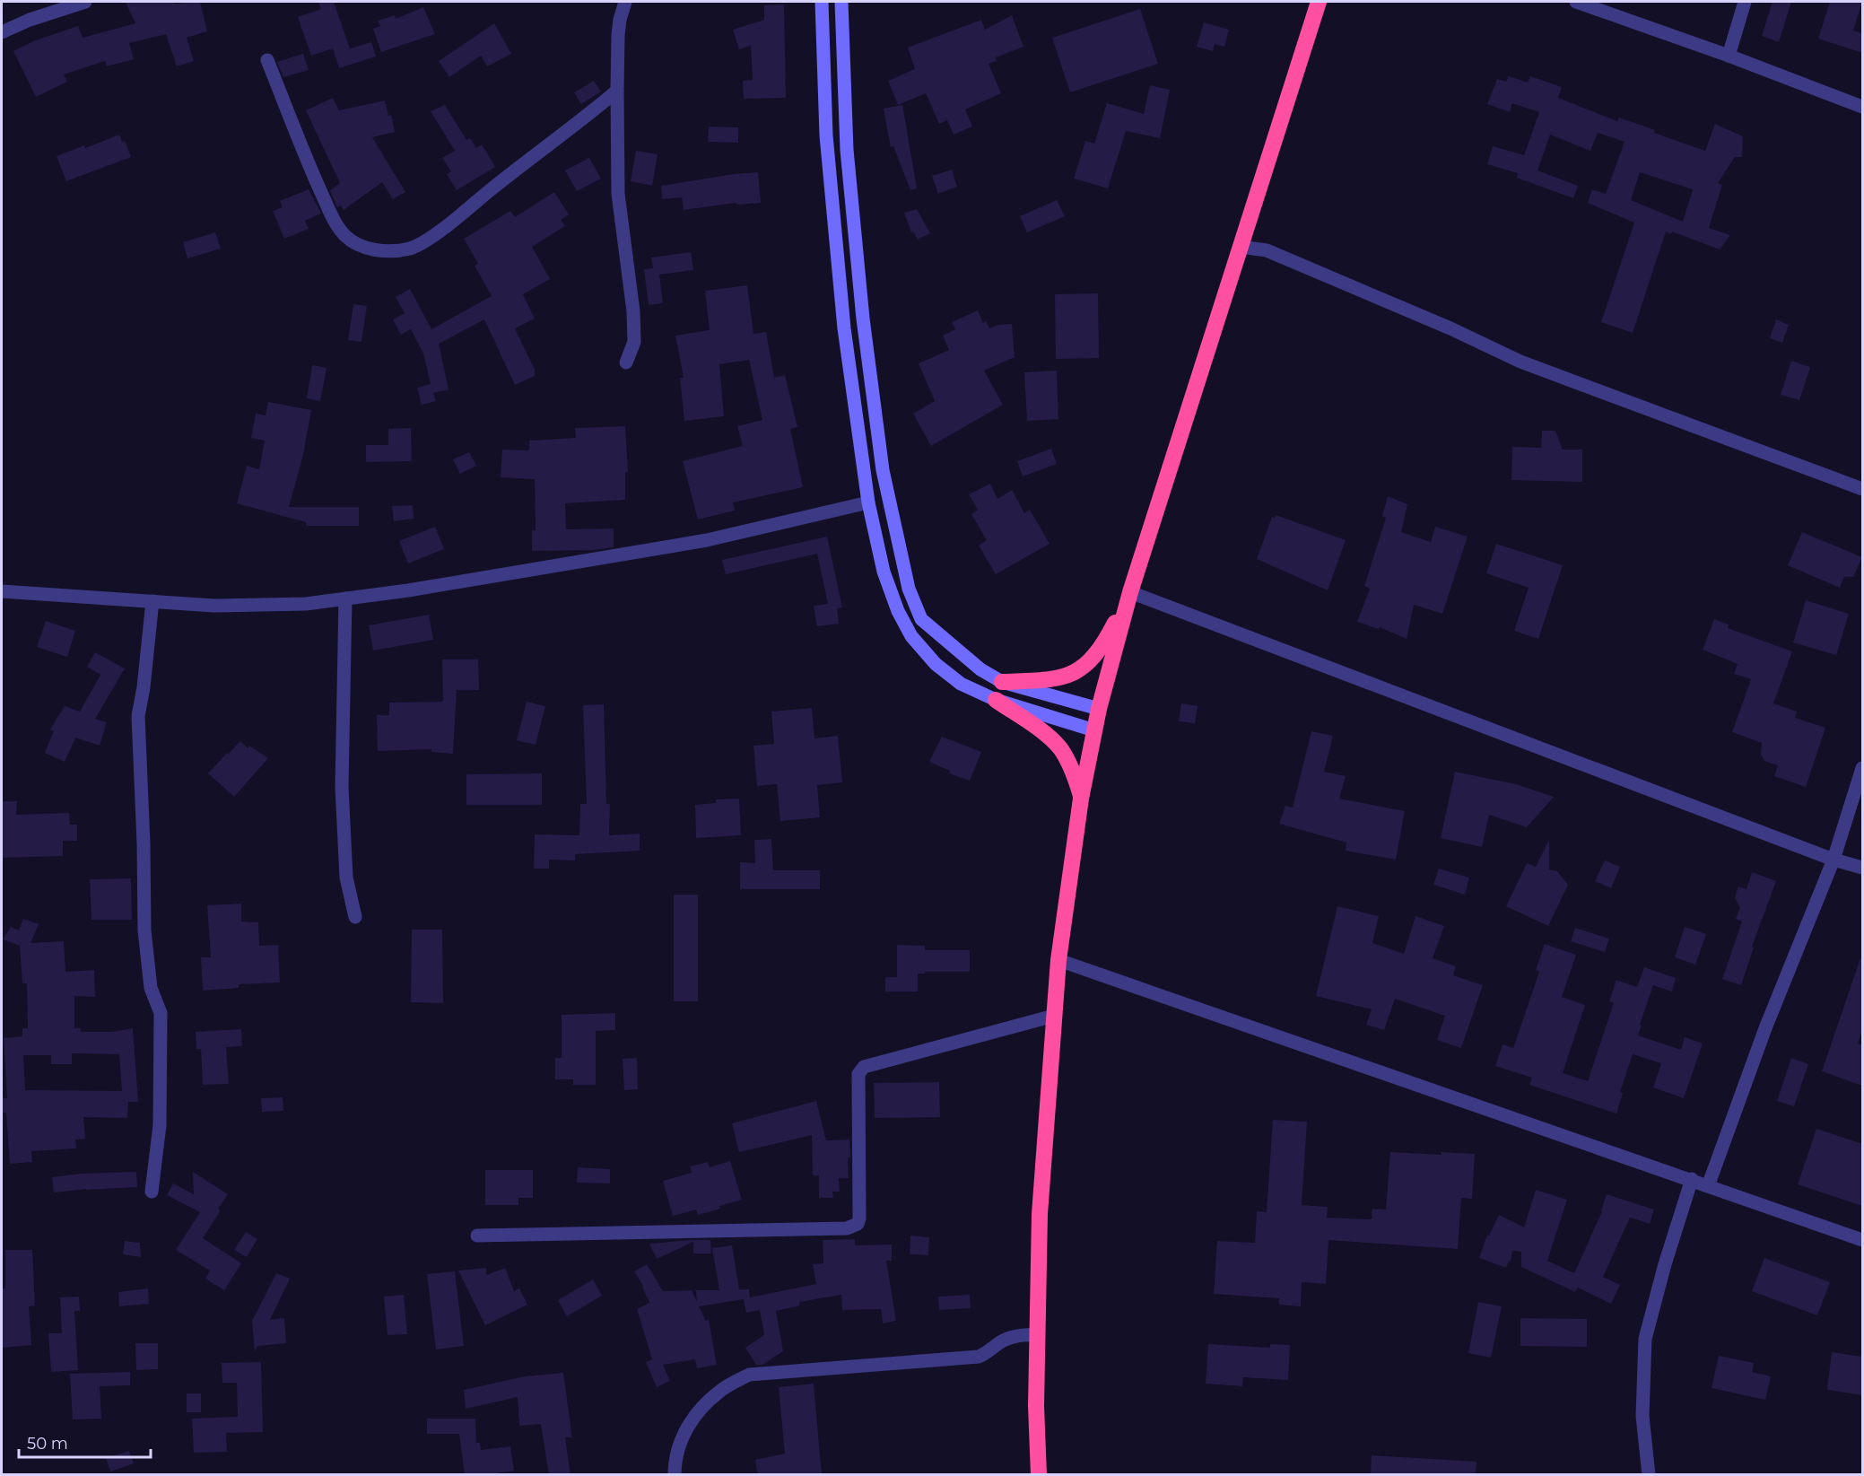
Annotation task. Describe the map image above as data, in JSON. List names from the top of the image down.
{
  "scale_bar": "50 m"
}
